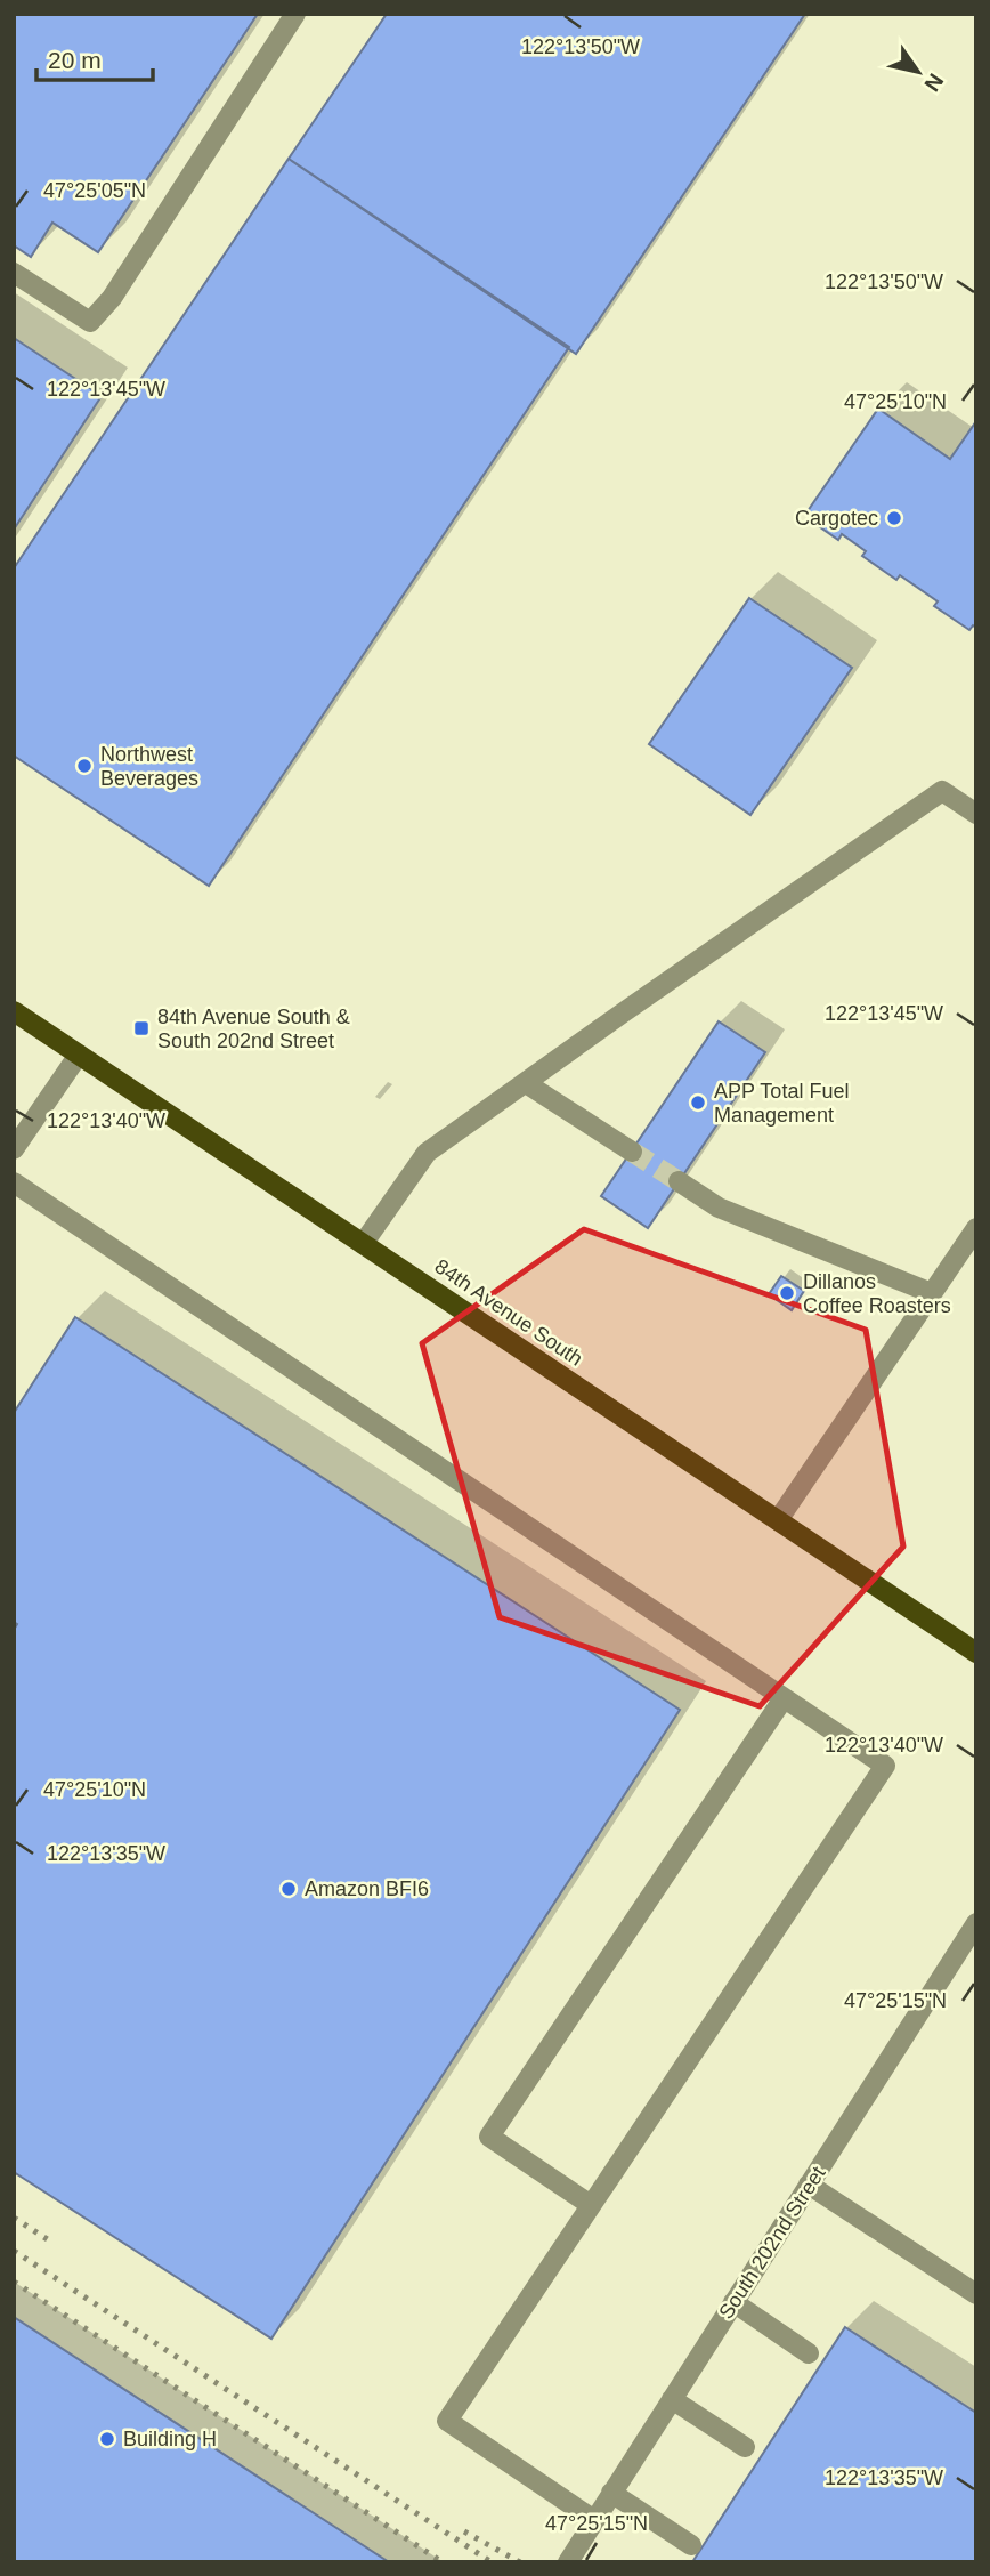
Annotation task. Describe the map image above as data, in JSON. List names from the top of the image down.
{
  "streets": {
    "main road": ["84th Avenue South"],
    "street": ["South 202nd Street"]
  },
  "places": {
    "other": [
      "Cargotec",
      "Northwest Beverages",
      "APP Total Fuel Management",
      "Dillanos Coffee Roasters",
      "Amazon BFI6",
      "Building H"
    ],
    "transit": ["84th Avenue South & South 202nd Street"]
  },
  "scale_bar": "20 m",
  "north": "bottom right",
  "coordinates": [
    "122°13'50\"W",
    "47°25'05\"N",
    "122°13'45\"W",
    "47°25'10\"N",
    "122°13'40\"W",
    "122°13'35\"W",
    "47°25'15\"N"
  ]
}
